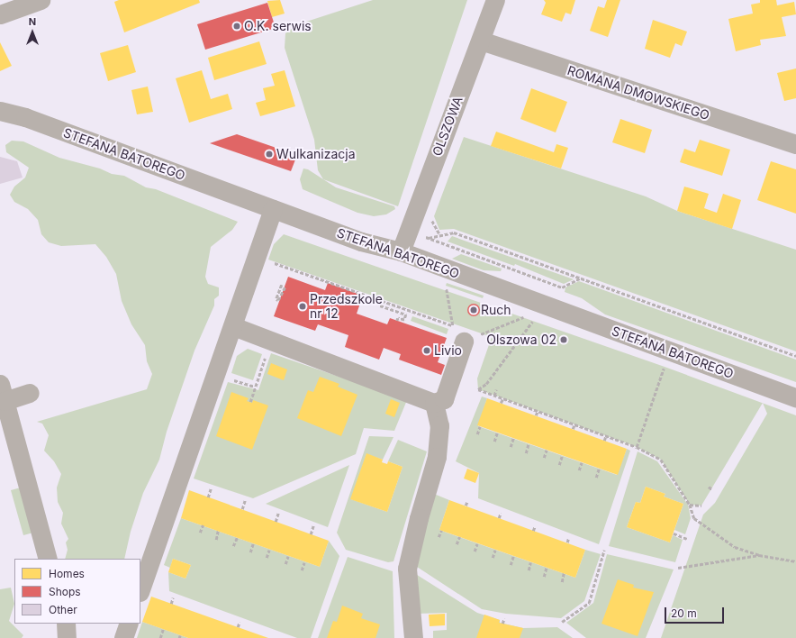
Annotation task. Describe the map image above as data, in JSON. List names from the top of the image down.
{
  "streets": {
    "street": ["ROMANA DMOWSKIEGO", "OLSZOWA", "STEFANA BATOREGO"]
  },
  "crossings": [
    ["ROMANA DMOWSKIEGO", "OLSZOWA"],
    ["OLSZOWA", "STEFANA BATOREGO"]
  ],
  "places": [
    "O.K. serwis",
    "Wulkanizacja",
    "Przedszkole nr 12",
    "Ruch",
    "Olszowa 02",
    "Livio"
  ],
  "legend": ["Homes", "Shops", "Other"],
  "scale_bar": "20 m",
  "north": "top"
}
